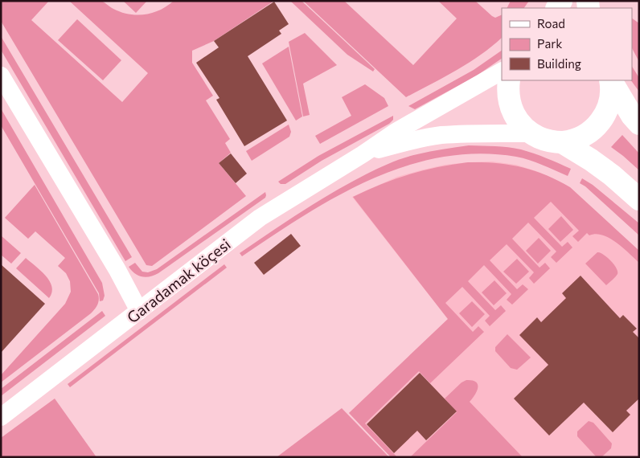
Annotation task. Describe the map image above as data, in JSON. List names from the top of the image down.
{
  "streets": {
    "street": ["Garadamak köçesi"]
  },
  "legend": ["Road", "Park", "Building"]
}
